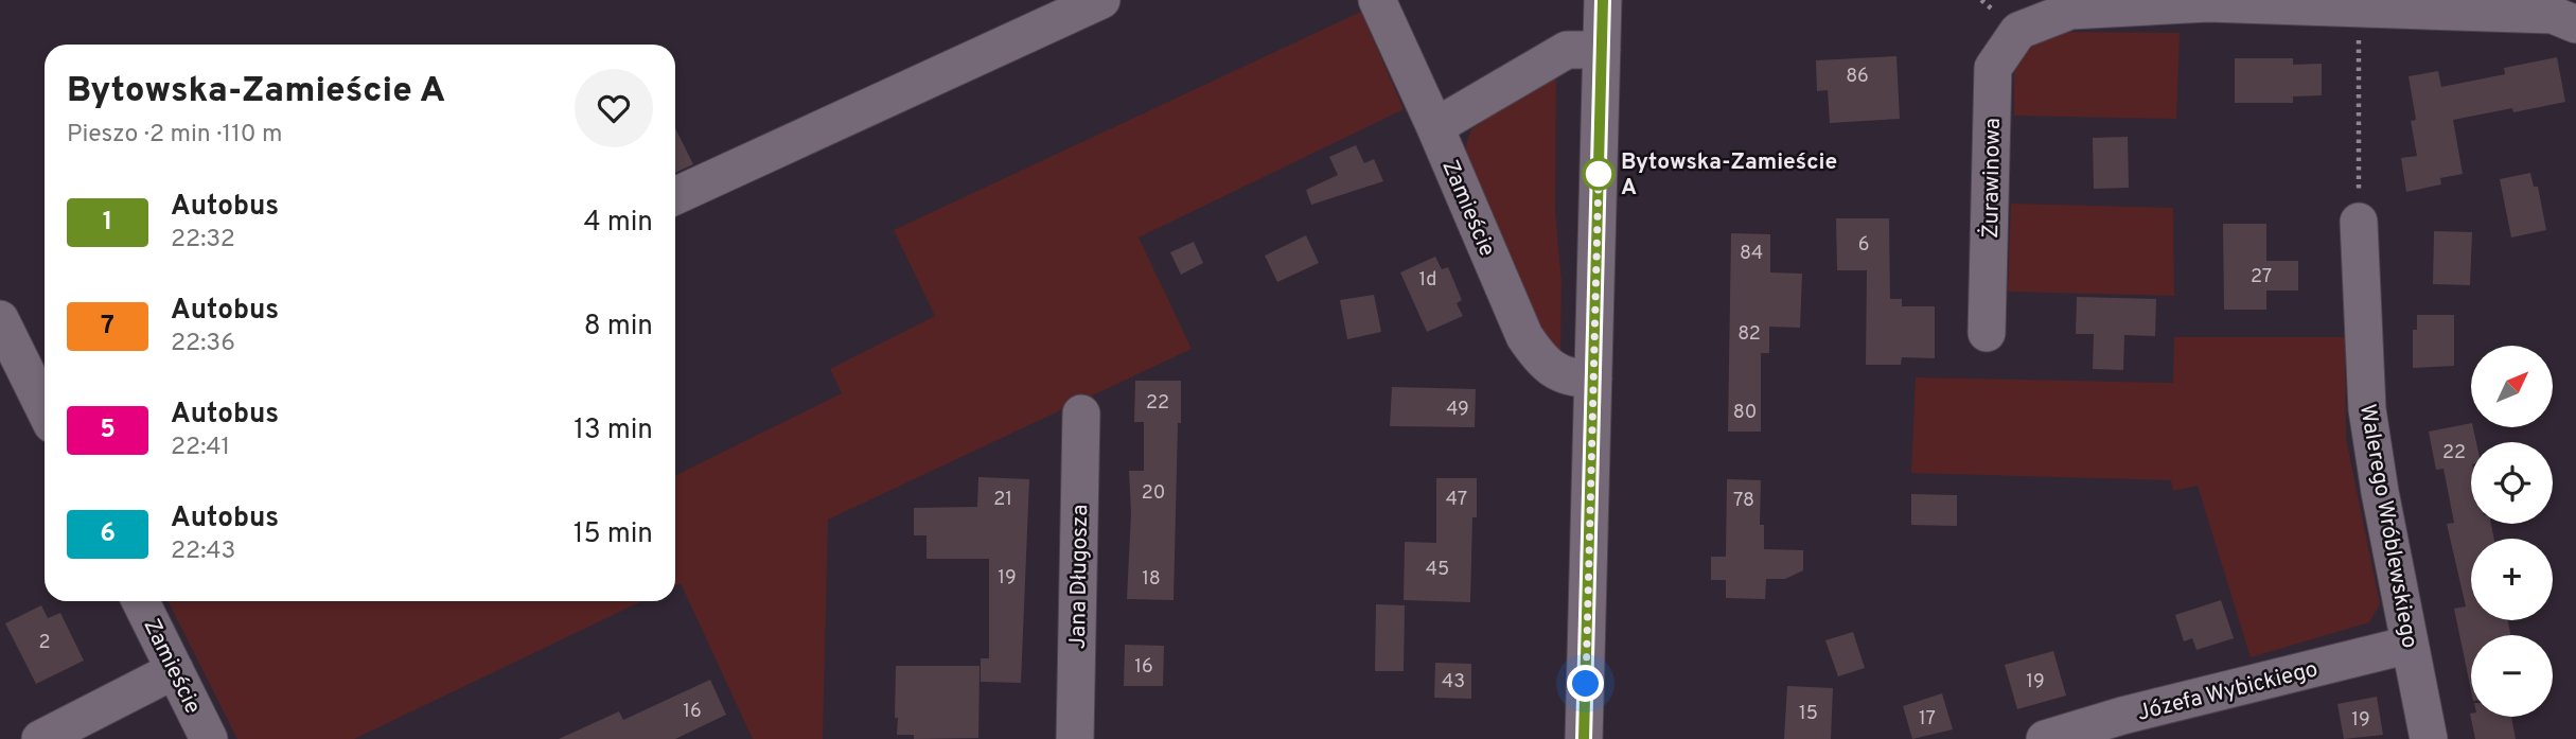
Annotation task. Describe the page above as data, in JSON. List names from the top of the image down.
{
  "streets": {
    "street": [
      "Żurawinowa",
      "Zamieście",
      "Walerego Wróblewskiego",
      "Jana Długosza",
      "Józefa Wybickiego"
    ]
  },
  "crossings": [
    ["Walerego Wróblewskiego", "Józefa Wybickiego"]
  ],
  "places": ["Bytowska-Zamieście A"],
  "lines": ["bus line 1"],
  "house_numbers": [
    "86",
    "6",
    "84",
    "27",
    "1d",
    "82",
    "22",
    "49",
    "80",
    "22",
    "20",
    "21",
    "47",
    "78",
    "45",
    "19",
    "18",
    "2",
    "16",
    "43",
    "19",
    "16",
    "15",
    "17",
    "19"
  ],
  "north": "top right",
  "page": {
    "heading": ["Bytowska-Zamieście A", "Pieszo · 2 min · 110 m"],
    "list": [
      {
        "mark": "1",
        "name": "Autobus",
        "note": "22:32",
        "value": "4 min"
      },
      {
        "mark": "7",
        "name": "Autobus",
        "note": "22:36",
        "value": "8 min"
      },
      {
        "mark": "5",
        "name": "Autobus",
        "note": "22:41",
        "value": "13 min"
      },
      {
        "mark": "6",
        "name": "Autobus",
        "note": "22:43",
        "value": "15 min"
      }
    ],
    "map_buttons": ["+", "−"]
  }
}
